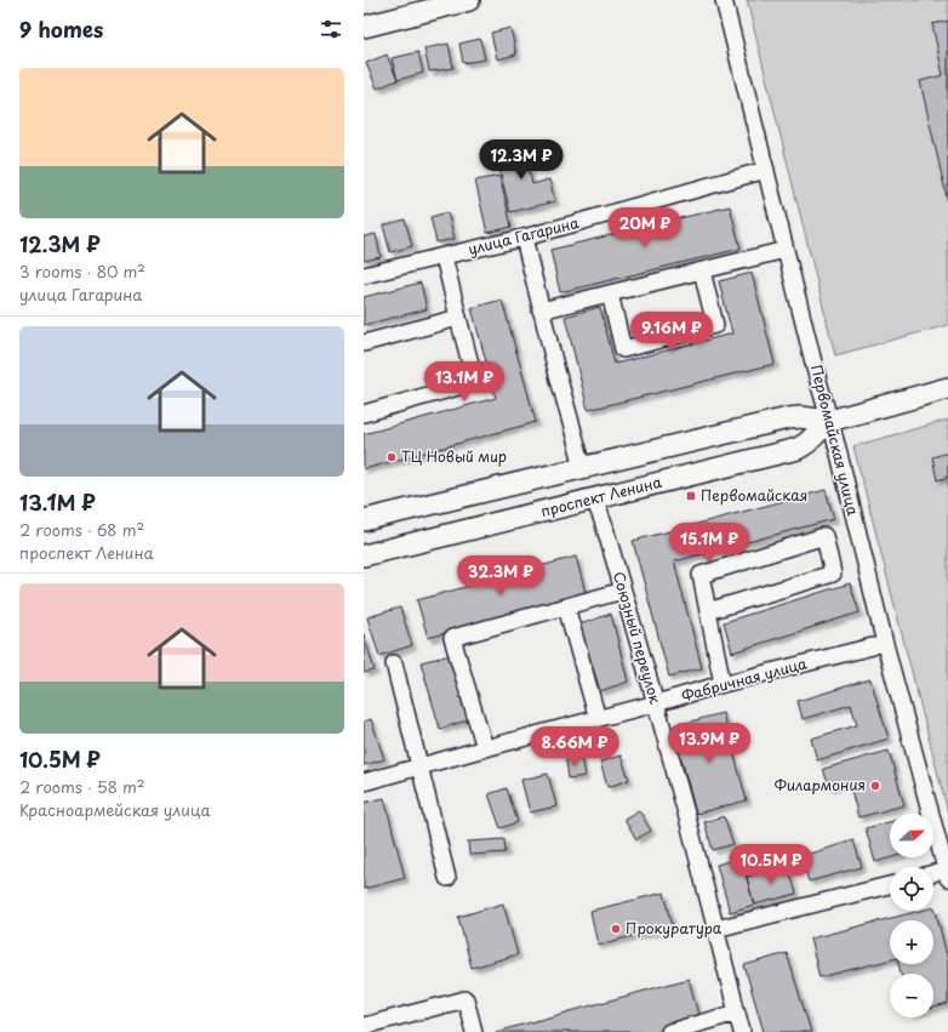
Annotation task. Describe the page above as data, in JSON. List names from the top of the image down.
{
  "streets": {
    "main road": ["проспект Ленина"],
    "street": [
      "улица Гагарина",
      "Первомайская улица",
      "Союзный переулок",
      "Фабричная улица"
    ]
  },
  "crossings": [
    ["улица Гагарина", "Первомайская улица"],
    ["Первомайская улица", "проспект Ленина"],
    ["проспект Ленина", "Союзный переулок"],
    ["Союзный переулок", "Фабричная улица"]
  ],
  "places": {
    "other": ["ТЦ Новый мир", "Филармония", "Прокуратура"],
    "transit": ["Первомайская"]
  },
  "north": "right",
  "page": {
    "heading": "9 homes",
    "list": [
      {
        "name": "12.3M ₽",
        "note": "3 rooms · 80 m² · улица Гагарина"
      },
      {
        "name": "13.1M ₽",
        "note": "2 rooms · 68 m² · проспект Ленина"
      },
      {
        "name": "10.5M ₽",
        "note": "2 rooms · 58 m² · Красноармейская улица"
      }
    ],
    "price": [
      "12.3M ₽",
      "20M ₽",
      "9.16M ₽",
      "13.1M ₽",
      "15.1M ₽",
      "32.3M ₽",
      "13.9M ₽",
      "8.66M ₽",
      "10.5M ₽"
    ],
    "map_buttons": ["+", "−"]
  }
}
